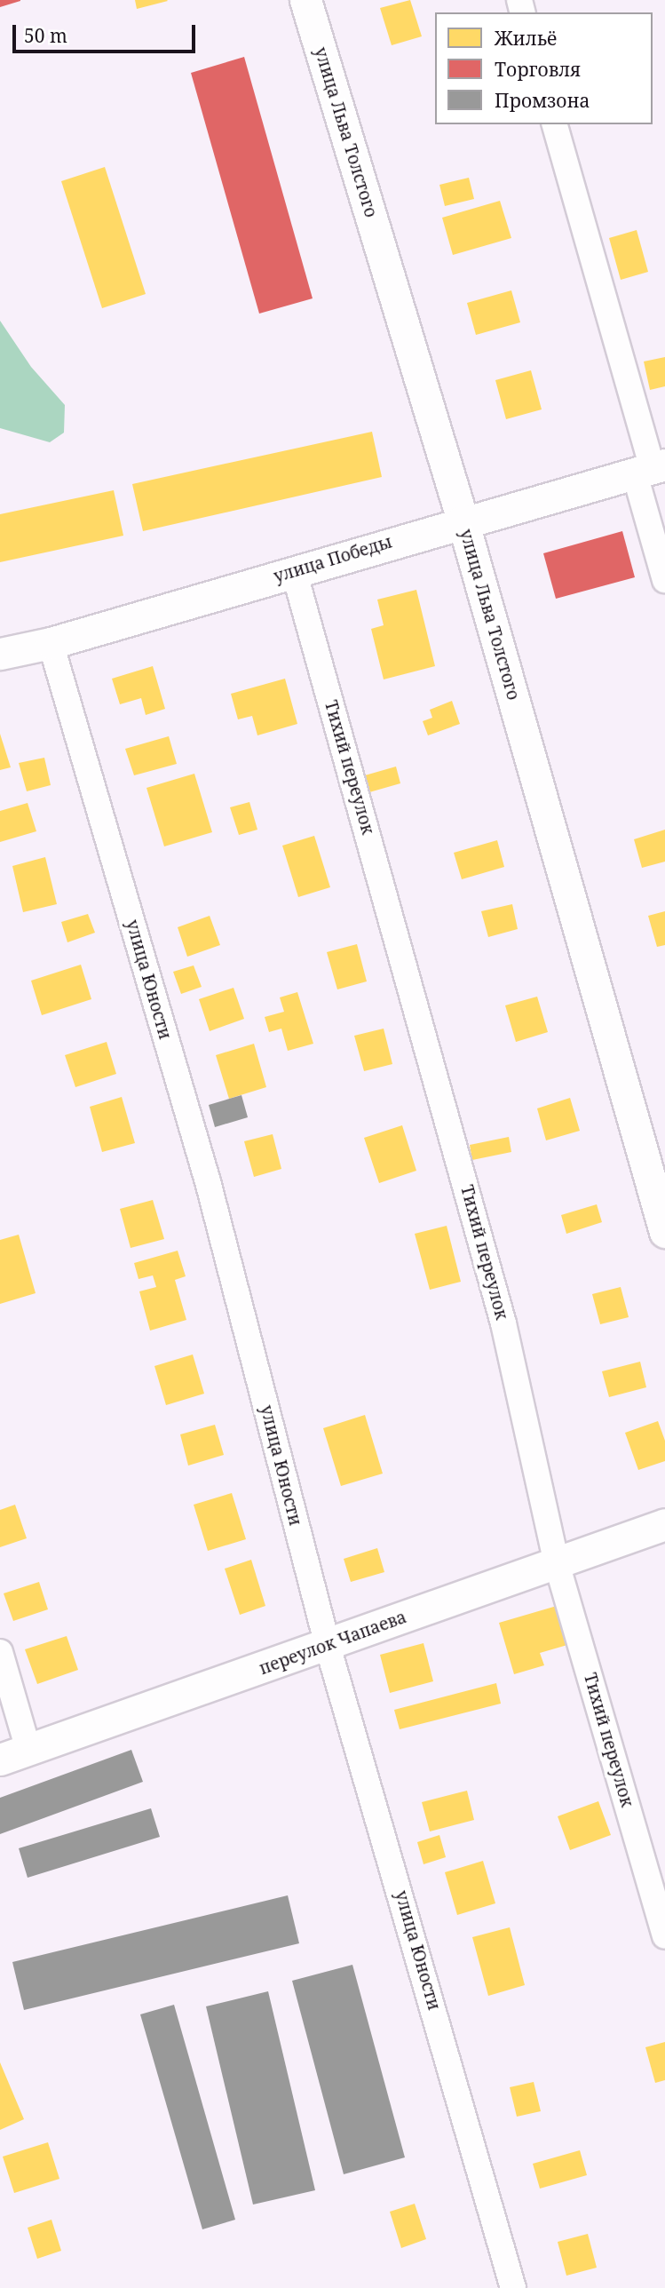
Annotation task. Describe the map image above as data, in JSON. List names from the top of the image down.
{
  "streets": {
    "street": [
      "улица Льва Толстого",
      "улица Победы",
      "Тихий переулок",
      "улица Юности",
      "переулок Чапаева"
    ]
  },
  "crossings": [
    ["улица Льва Толстого", "улица Победы"],
    ["улица Победы", "Тихий переулок"],
    ["улица Победы", "улица Юности"],
    ["Тихий переулок", "переулок Чапаева"],
    ["улица Юности", "переулок Чапаева"]
  ],
  "legend": ["Жильё", "Торговля", "Промзона"],
  "scale_bar": "50 m"
}
